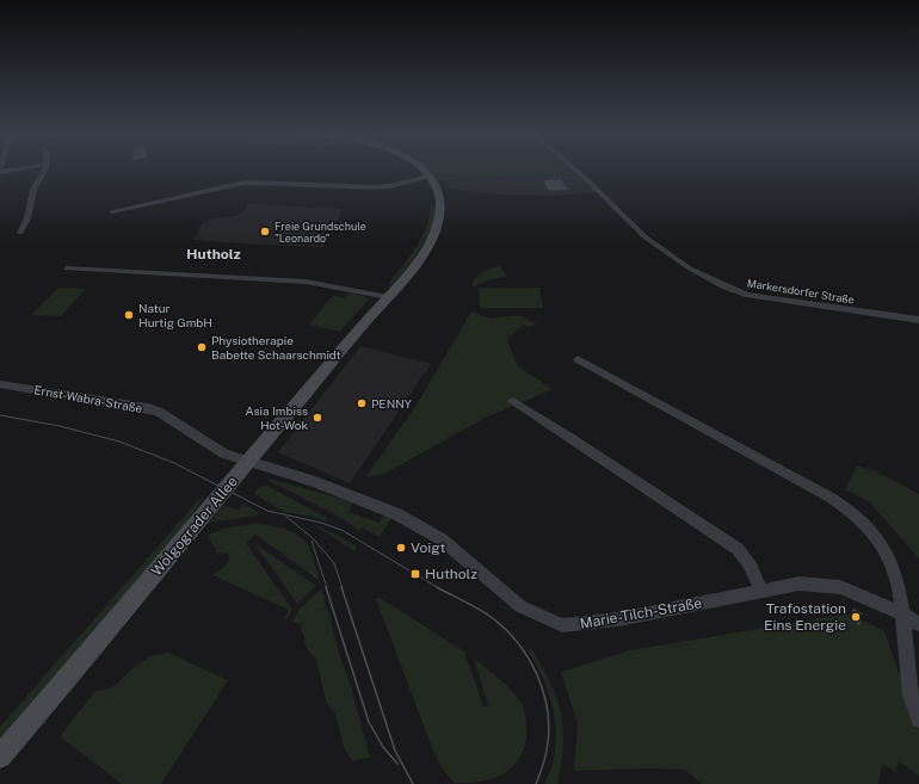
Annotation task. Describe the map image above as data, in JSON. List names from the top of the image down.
{
  "streets": {
    "main road": ["Wolgograder Allee"],
    "street": ["Markersdorfer Straße", "Ernst-Wabra-Straße", "Marie-Tilch-Straße"]
  },
  "crossings": [
    ["Ernst-Wabra-Straße", "Wolgograder Allee"],
    ["Ernst-Wabra-Straße", "Marie-Tilch-Straße"],
    ["Wolgograder Allee", "Marie-Tilch-Straße"]
  ],
  "districts": ["Hutholz"],
  "places": {
    "other": [
      "Freie Grundschule \"Leonardo\"",
      "Natur Hurtig GmbH",
      "Physiotherapie Babette Schaarschmidt",
      "PENNY",
      "Asia Imbiss Hot-Wok",
      "Voigt",
      "Trafostation Eins Energie"
    ],
    "transit": ["Hutholz"]
  }
}
